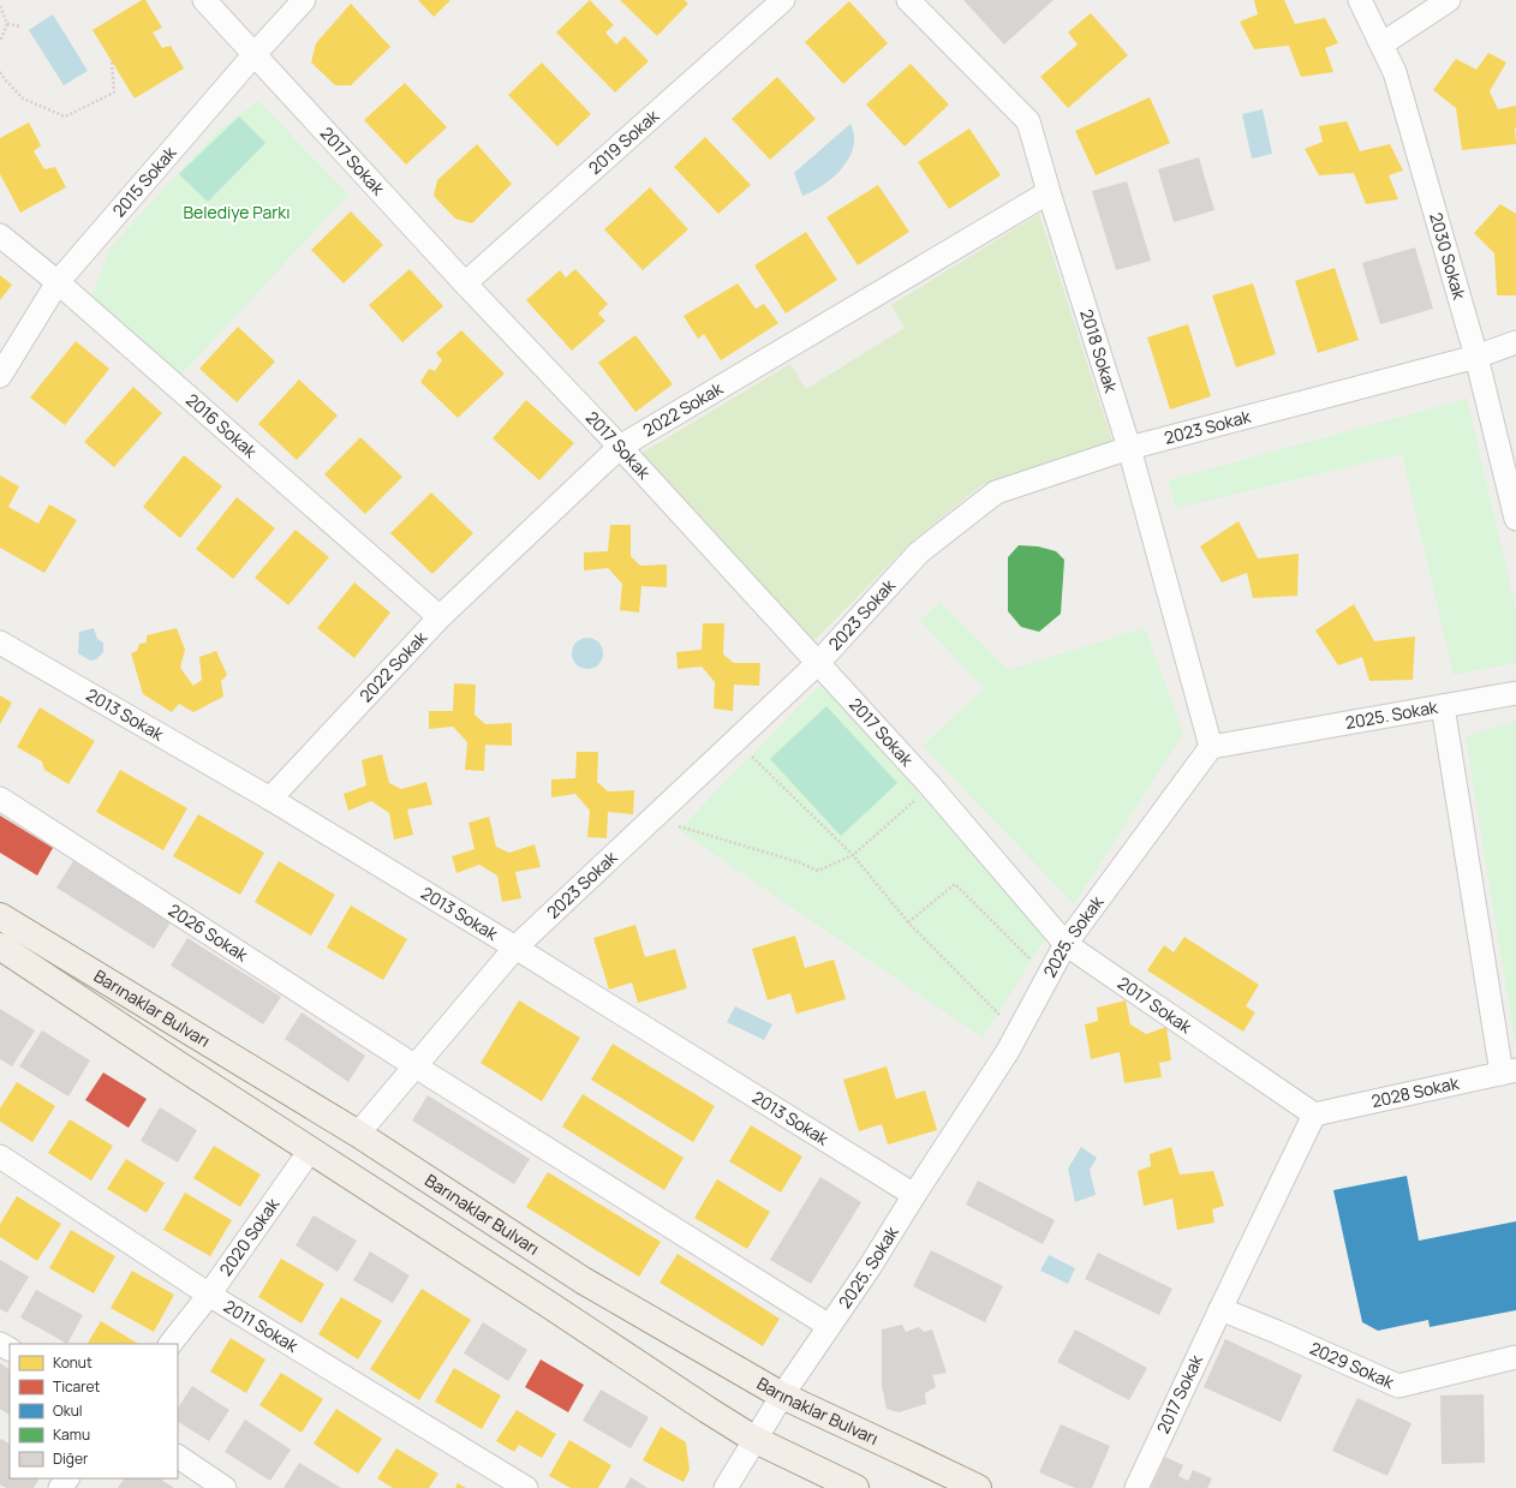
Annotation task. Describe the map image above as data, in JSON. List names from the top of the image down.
{
  "streets": {
    "main road": ["Barınaklar Bulvarı"],
    "street": [
      "2019 Sokak",
      "2017 Sokak",
      "2015 Sokak",
      "2030 Sokak",
      "2018 Sokak",
      "2022 Sokak",
      "2016 Sokak",
      "2023 Sokak",
      "2013 Sokak",
      "2025. Sokak",
      "2026 Sokak",
      "2028 Sokak",
      "2020 Sokak",
      "2011 Sokak",
      "2029 Sokak"
    ]
  },
  "crossings": [
    ["2019 Sokak", "2017 Sokak"],
    ["2017 Sokak", "2015 Sokak"],
    ["2017 Sokak", "2022 Sokak"],
    ["2017 Sokak", "2023 Sokak"],
    ["2017 Sokak", "2025. Sokak"],
    ["2017 Sokak", "2028 Sokak"],
    ["2017 Sokak", "2029 Sokak"],
    ["2015 Sokak", "2016 Sokak"],
    ["2030 Sokak", "2023 Sokak"],
    ["2018 Sokak", "2022 Sokak"],
    ["2018 Sokak", "2023 Sokak"],
    ["2018 Sokak", "2025. Sokak"],
    ["2022 Sokak", "2016 Sokak"],
    ["2022 Sokak", "2013 Sokak"],
    ["2023 Sokak", "2013 Sokak"],
    ["2023 Sokak", "2026 Sokak"],
    ["2023 Sokak", "Barınaklar Bulvarı"],
    ["2013 Sokak", "2025. Sokak"],
    ["2025. Sokak", "2026 Sokak"],
    ["2025. Sokak", "Barınaklar Bulvarı"],
    ["Barınaklar Bulvarı", "2020 Sokak"],
    ["2020 Sokak", "2011 Sokak"]
  ],
  "parks": ["Belediye Parkı"],
  "legend": [
    "Konut",
    "Ticaret",
    "Okul",
    "Kamu",
    "Diğer"
  ]
}
